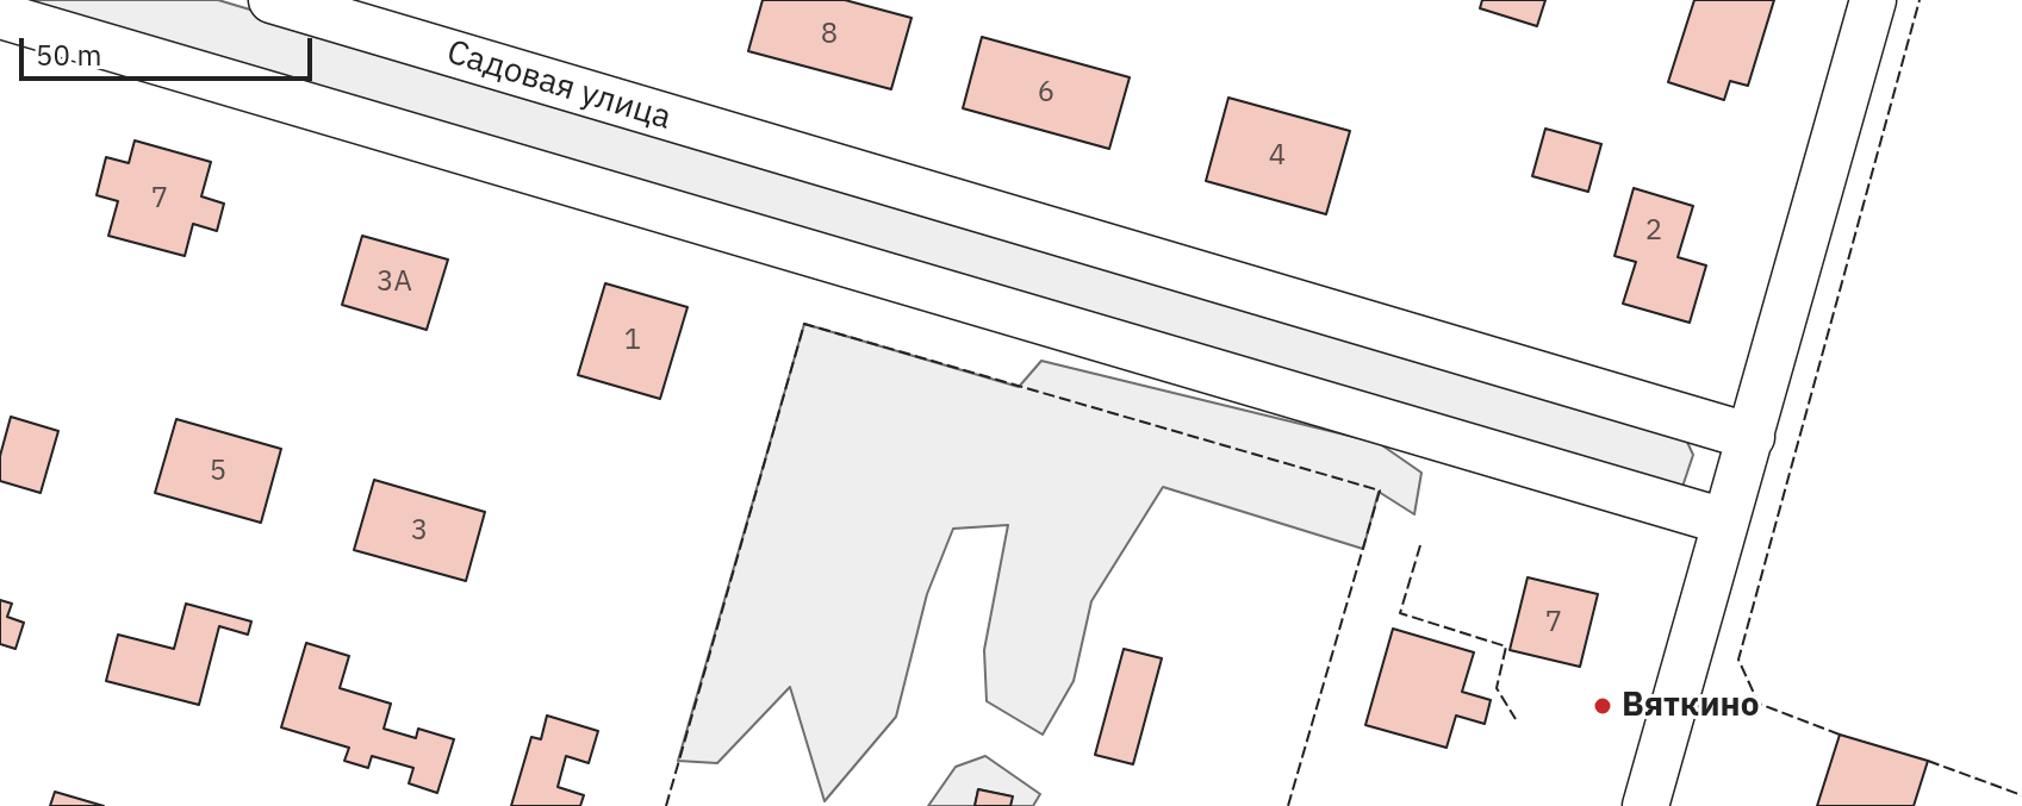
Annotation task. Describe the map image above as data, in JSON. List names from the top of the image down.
{
  "streets": {
    "street": ["Садовая улица"]
  },
  "places": ["Вяткино"],
  "house_numbers": [
    "8",
    "6",
    "4",
    "7",
    "2",
    "3А",
    "1",
    "5",
    "3",
    "7"
  ],
  "scale_bar": "50 m"
}
